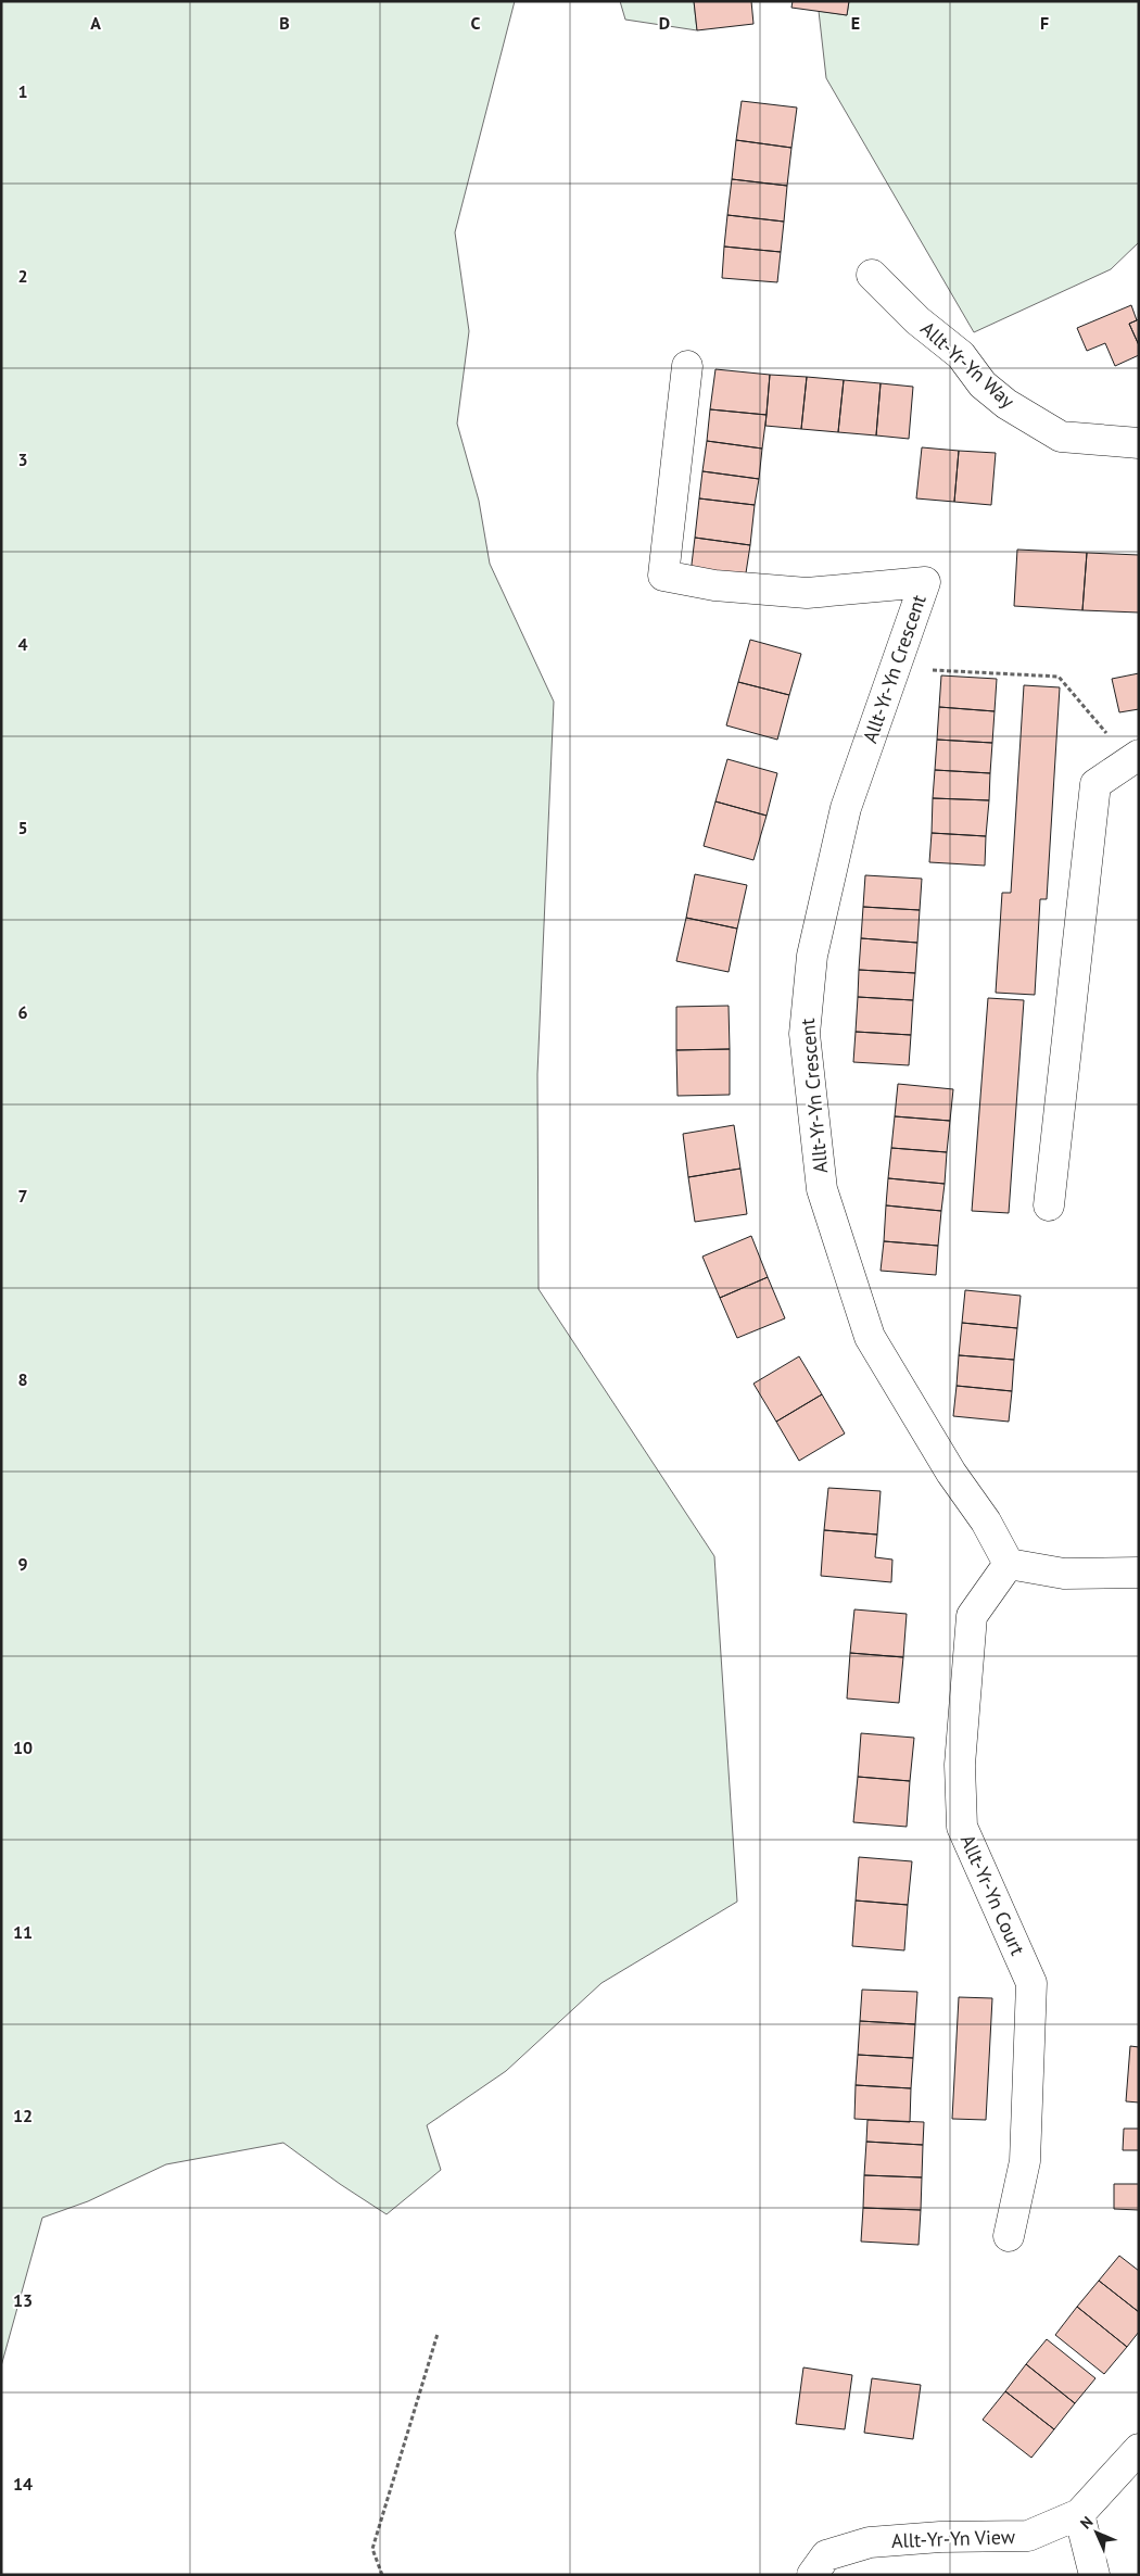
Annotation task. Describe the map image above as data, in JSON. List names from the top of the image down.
{
  "streets": {
    "street": [
      "Allt-Yr-Yn Way",
      "Allt-Yr-Yn Crescent",
      "Allt-Yr-Yn Court",
      "Allt-Yr-Yn View"
    ]
  },
  "crossings": [
    ["Allt-Yr-Yn Crescent", "Allt-Yr-Yn Court"]
  ],
  "north": "top left",
  "grid": {
    "columns": [
      "A",
      "B",
      "C",
      "D",
      "E",
      "F"
    ],
    "rows": [
      "1",
      "2",
      "3",
      "4",
      "5",
      "6",
      "7",
      "8",
      "9",
      "10",
      "11",
      "12",
      "13",
      "14"
    ]
  }
}
